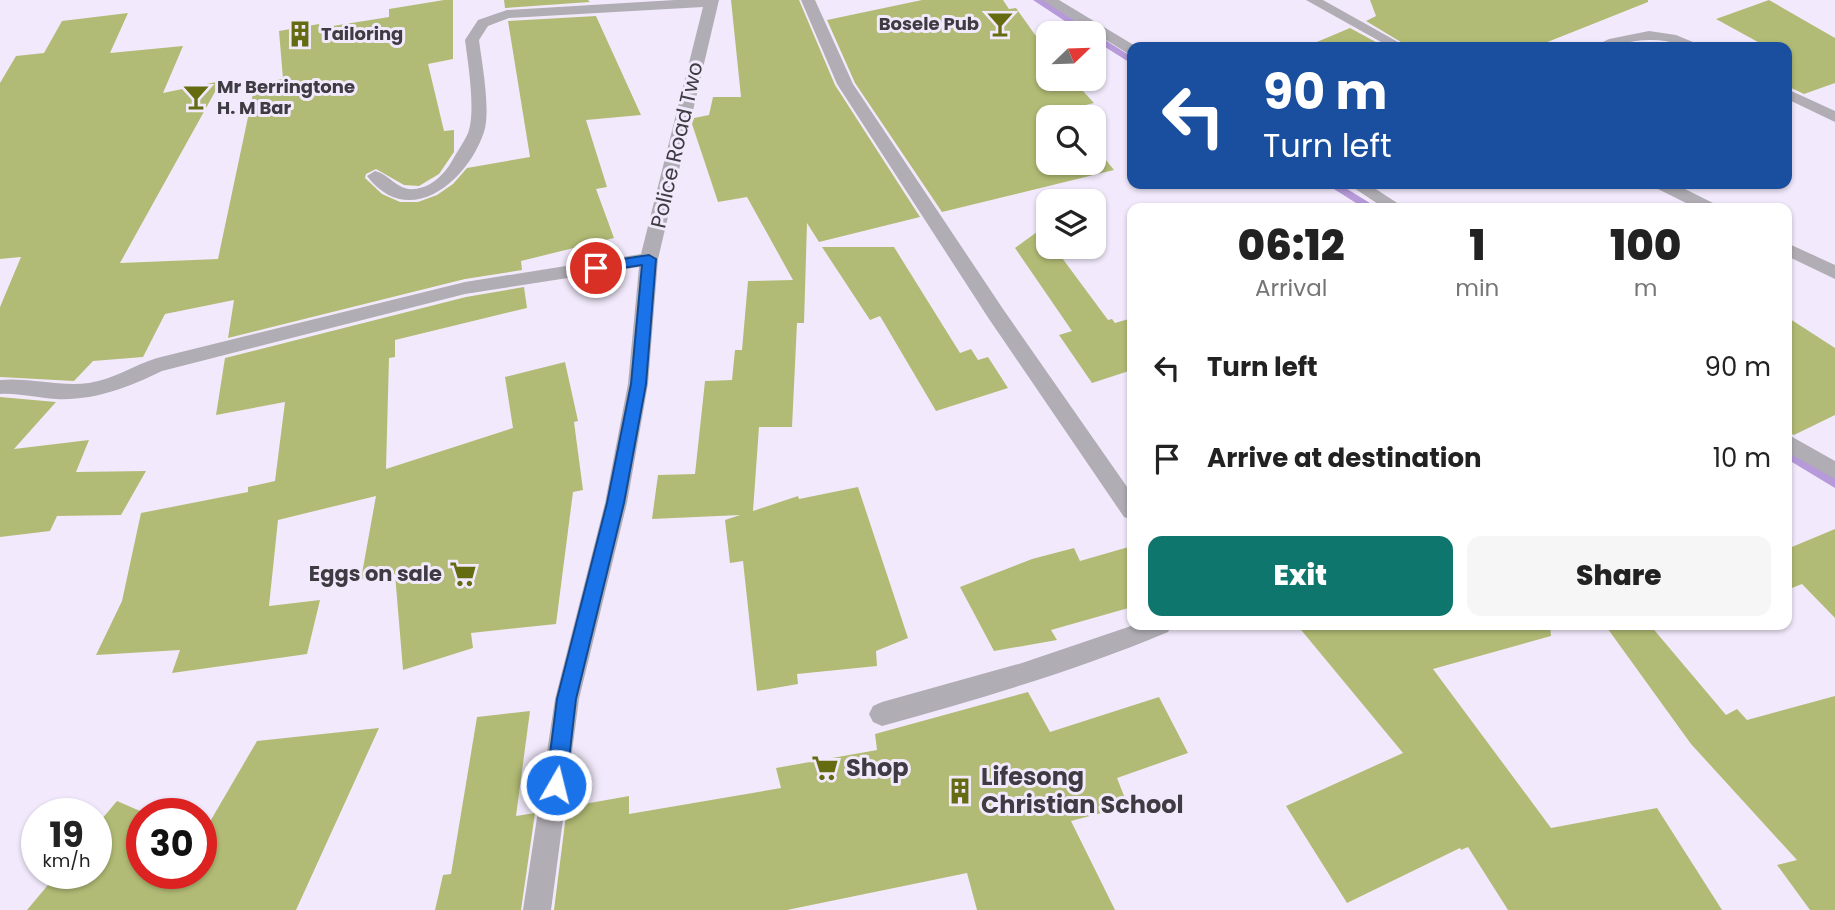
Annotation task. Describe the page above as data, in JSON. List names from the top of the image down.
{
  "streets": {
    "street": ["Police Road Two"]
  },
  "places": {
    "bar": ["Bosele Pub", "Mr Berringtone H. M Bar"],
    "building": ["Tailoring", "Lifesong Christian School"],
    "supermarket": ["Eggs on sale", "Shop"]
  },
  "north": "top right",
  "page": {
    "turn": ["90 m", "Turn left"],
    "eta": [
      "06:12",
      "Arrival",
      "1",
      "min",
      "100",
      "m"
    ],
    "list": [
      {
        "name": "Turn left",
        "value": "90 m"
      },
      {
        "name": "Arrive at destination",
        "value": "10 m"
      }
    ],
    "buttons": ["Exit", "Share"],
    "speed": "19 km/h",
    "limit": "30"
  }
}
